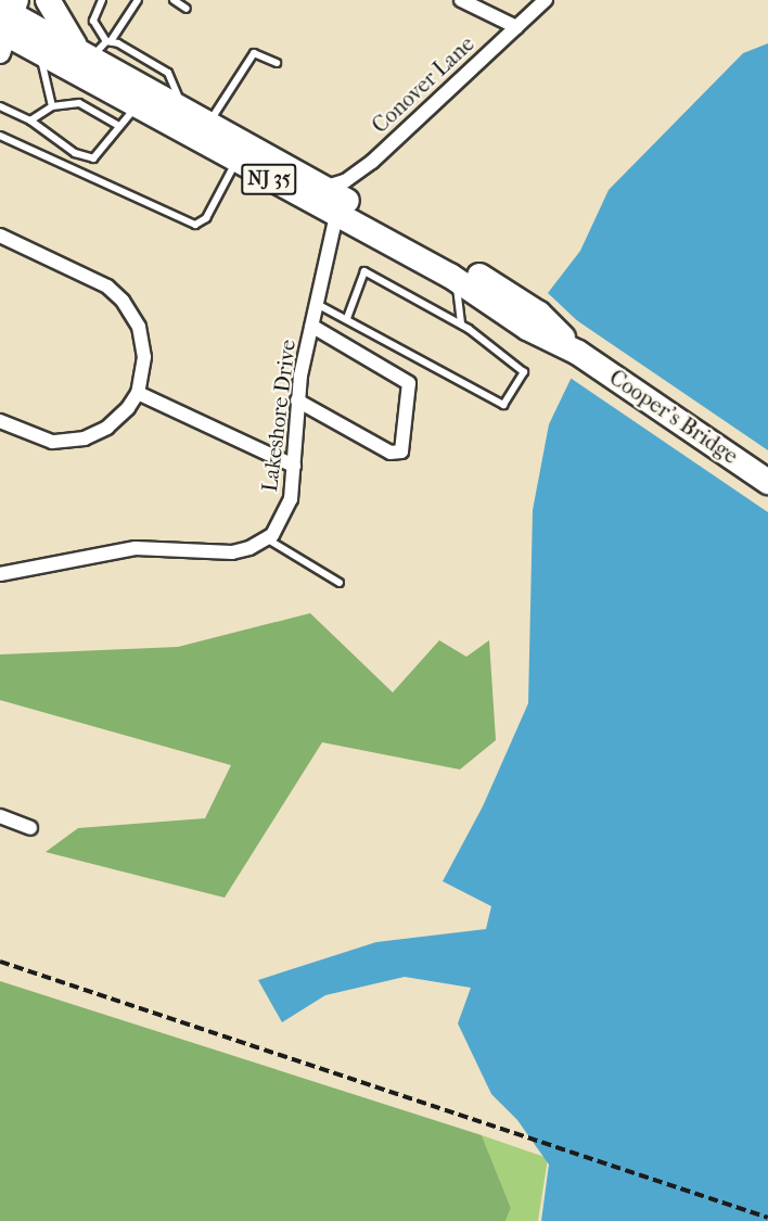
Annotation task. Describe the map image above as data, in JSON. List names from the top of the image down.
{
  "streets": {
    "highway": ["NJ 35", "Cooper's Bridge"],
    "street": ["Conover Lane", "Lakeshore Drive"]
  },
  "crossings": [
    ["Conover Lane", "NJ 35"],
    ["NJ 35", "Lakeshore Drive"],
    ["NJ 35", "Cooper's Bridge"]
  ]
}
